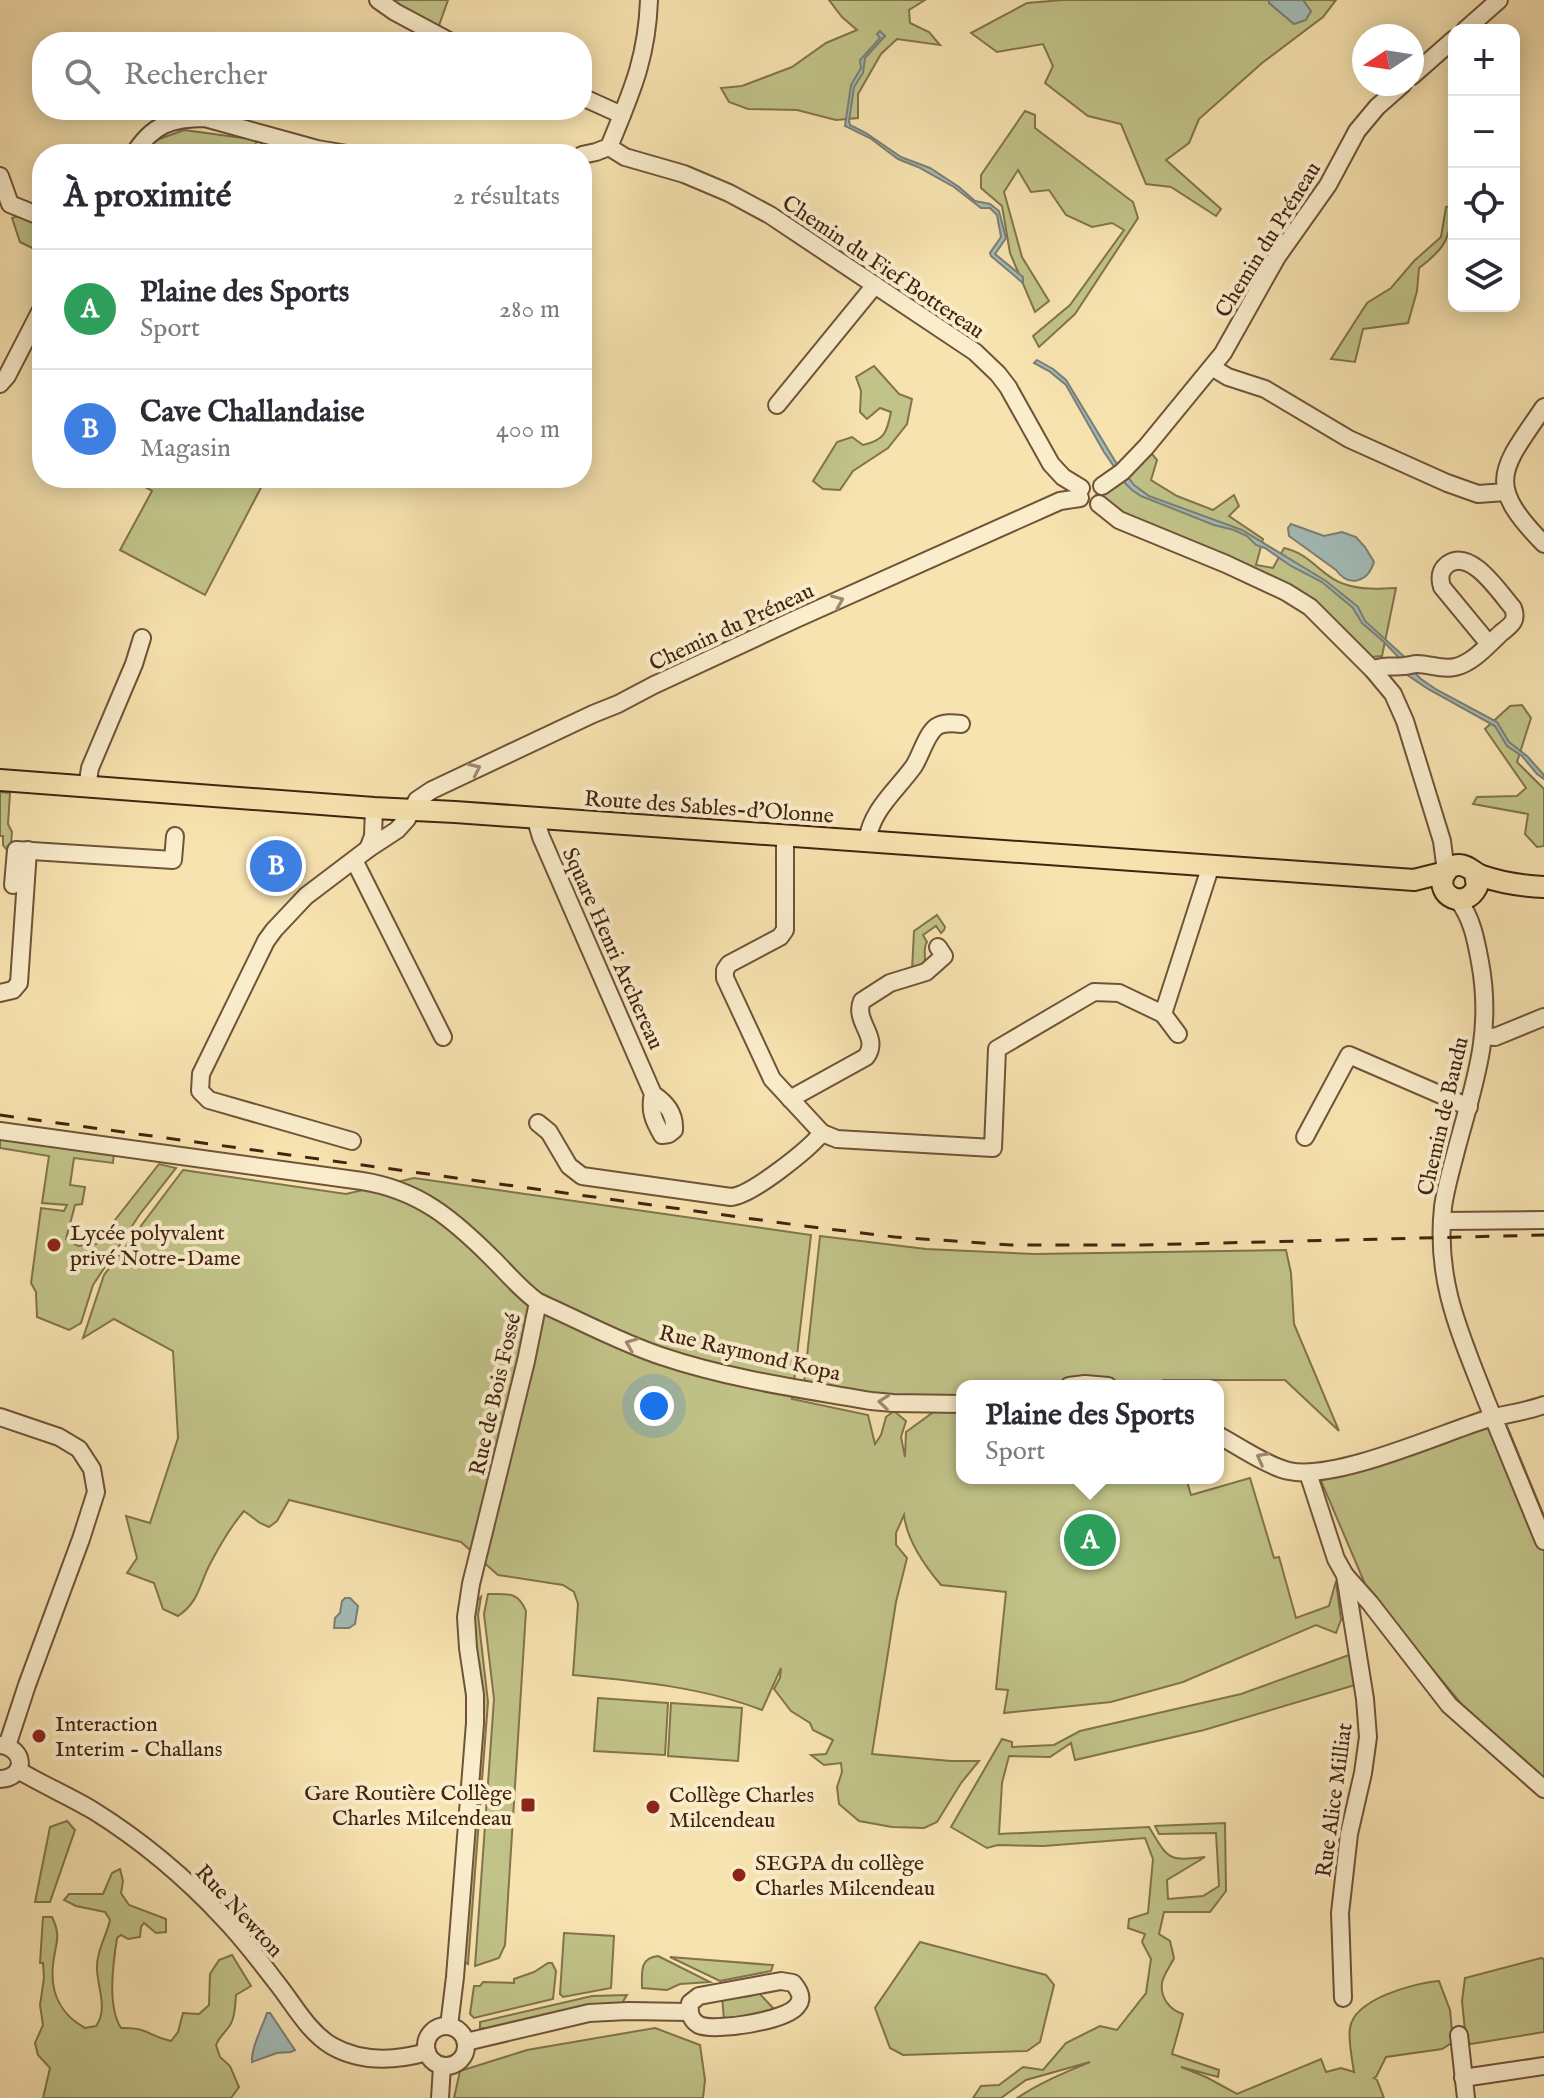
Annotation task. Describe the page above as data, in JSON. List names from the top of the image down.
{
  "streets": {
    "main road": ["Route des Sables-d'Olonne"],
    "street": [
      "Chemin du Préneau",
      "Chemin du Fief Bottereau",
      "Square Henri Archereau",
      "Chemin de Baudu",
      "Rue Raymond Kopa",
      "Rue de Bois Fossé",
      "Rue Alice Milliat",
      "Rue Newton"
    ]
  },
  "crossings": [
    ["Chemin du Préneau", "Chemin du Fief Bottereau"],
    ["Chemin du Préneau", "Route des Sables-d'Olonne"],
    ["Route des Sables-d'Olonne", "Square Henri Archereau"],
    ["Route des Sables-d'Olonne", "Chemin de Baudu"],
    ["Rue Raymond Kopa", "Rue de Bois Fossé"],
    ["Rue de Bois Fossé", "Rue Newton"]
  ],
  "one_way": ["Chemin du Préneau", "Rue Raymond Kopa"],
  "places": {
    "other": [
      "Lycée polyvalent privé Notre-Dame",
      "Interaction Interim - Challans",
      "Collège Charles Milcendeau",
      "SEGPA du collège Charles Milcendeau"
    ],
    "transit": ["Gare Routière Collège Charles Milcendeau"]
  },
  "north": "left",
  "page": {
    "map_buttons": ["+", "−"],
    "search": "Rechercher",
    "heading": ["À proximité", "2 résultats"],
    "list": [
      {
        "mark": "A",
        "name": "Plaine des Sports",
        "note": "Sport",
        "value": "280 m"
      },
      {
        "mark": "B",
        "name": "Cave Challandaise",
        "note": "Magasin",
        "value": "400 m"
      }
    ],
    "pins": ["B", "A"],
    "popup": ["Plaine des Sports", "Sport"]
  }
}
